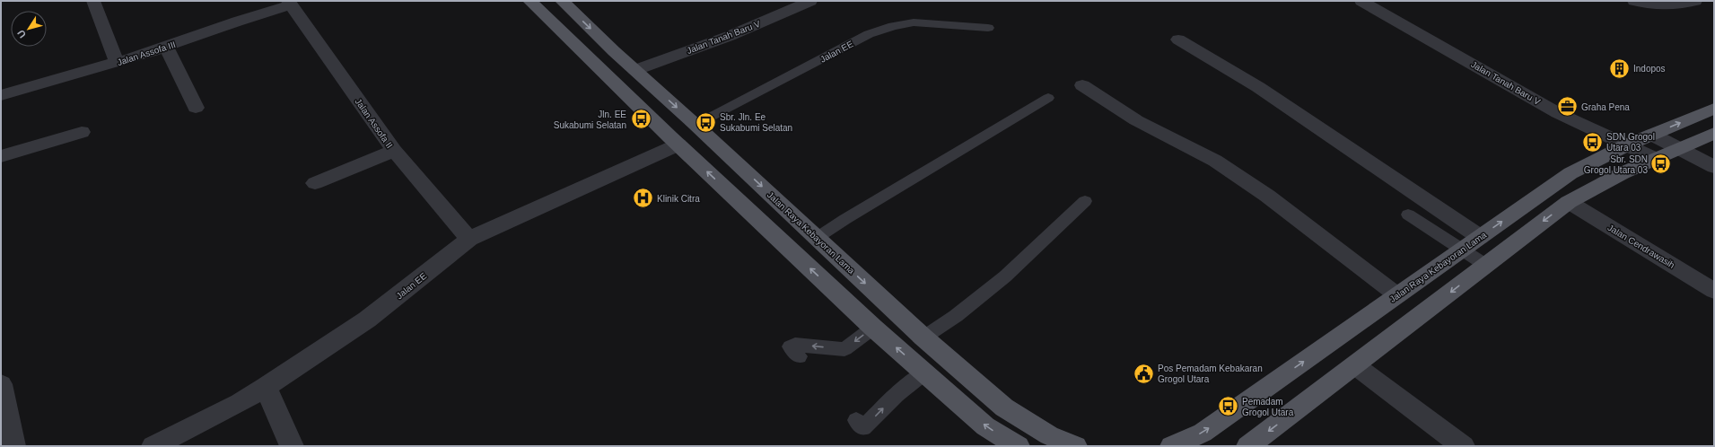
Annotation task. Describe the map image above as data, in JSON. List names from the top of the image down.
{
  "streets": {
    "main road": ["Jalan Raya Kebayoran Lama"],
    "street": [
      "Jalan Tanah Baru V",
      "Jalan EE",
      "Jalan Assofa III",
      "Jalan Assofa II",
      "Jalan Cendrawasih"
    ]
  },
  "crossings": [
    ["Jalan Tanah Baru V", "Jalan Raya Kebayoran Lama"],
    ["Jalan EE", "Jalan Assofa II"],
    ["Jalan EE", "Jalan Raya Kebayoran Lama"],
    ["Jalan Assofa III", "Jalan Assofa II"]
  ],
  "places": {
    "building": ["Indopos"],
    "office": ["Graha Pena"],
    "bus stop": [
      "Jln. EE Sukabumi Selatan",
      "Sbr. Jln. Ee Sukabumi Selatan",
      "SDN Grogol Utara 03",
      "Sbr. SDN Grogol Utara 03",
      "Pemadam Grogol Utara"
    ],
    "hospital": ["Klinik Citra"],
    "public building": ["Pos Pemadam Kebakaran Grogol Utara"]
  },
  "north": "bottom left"
}
